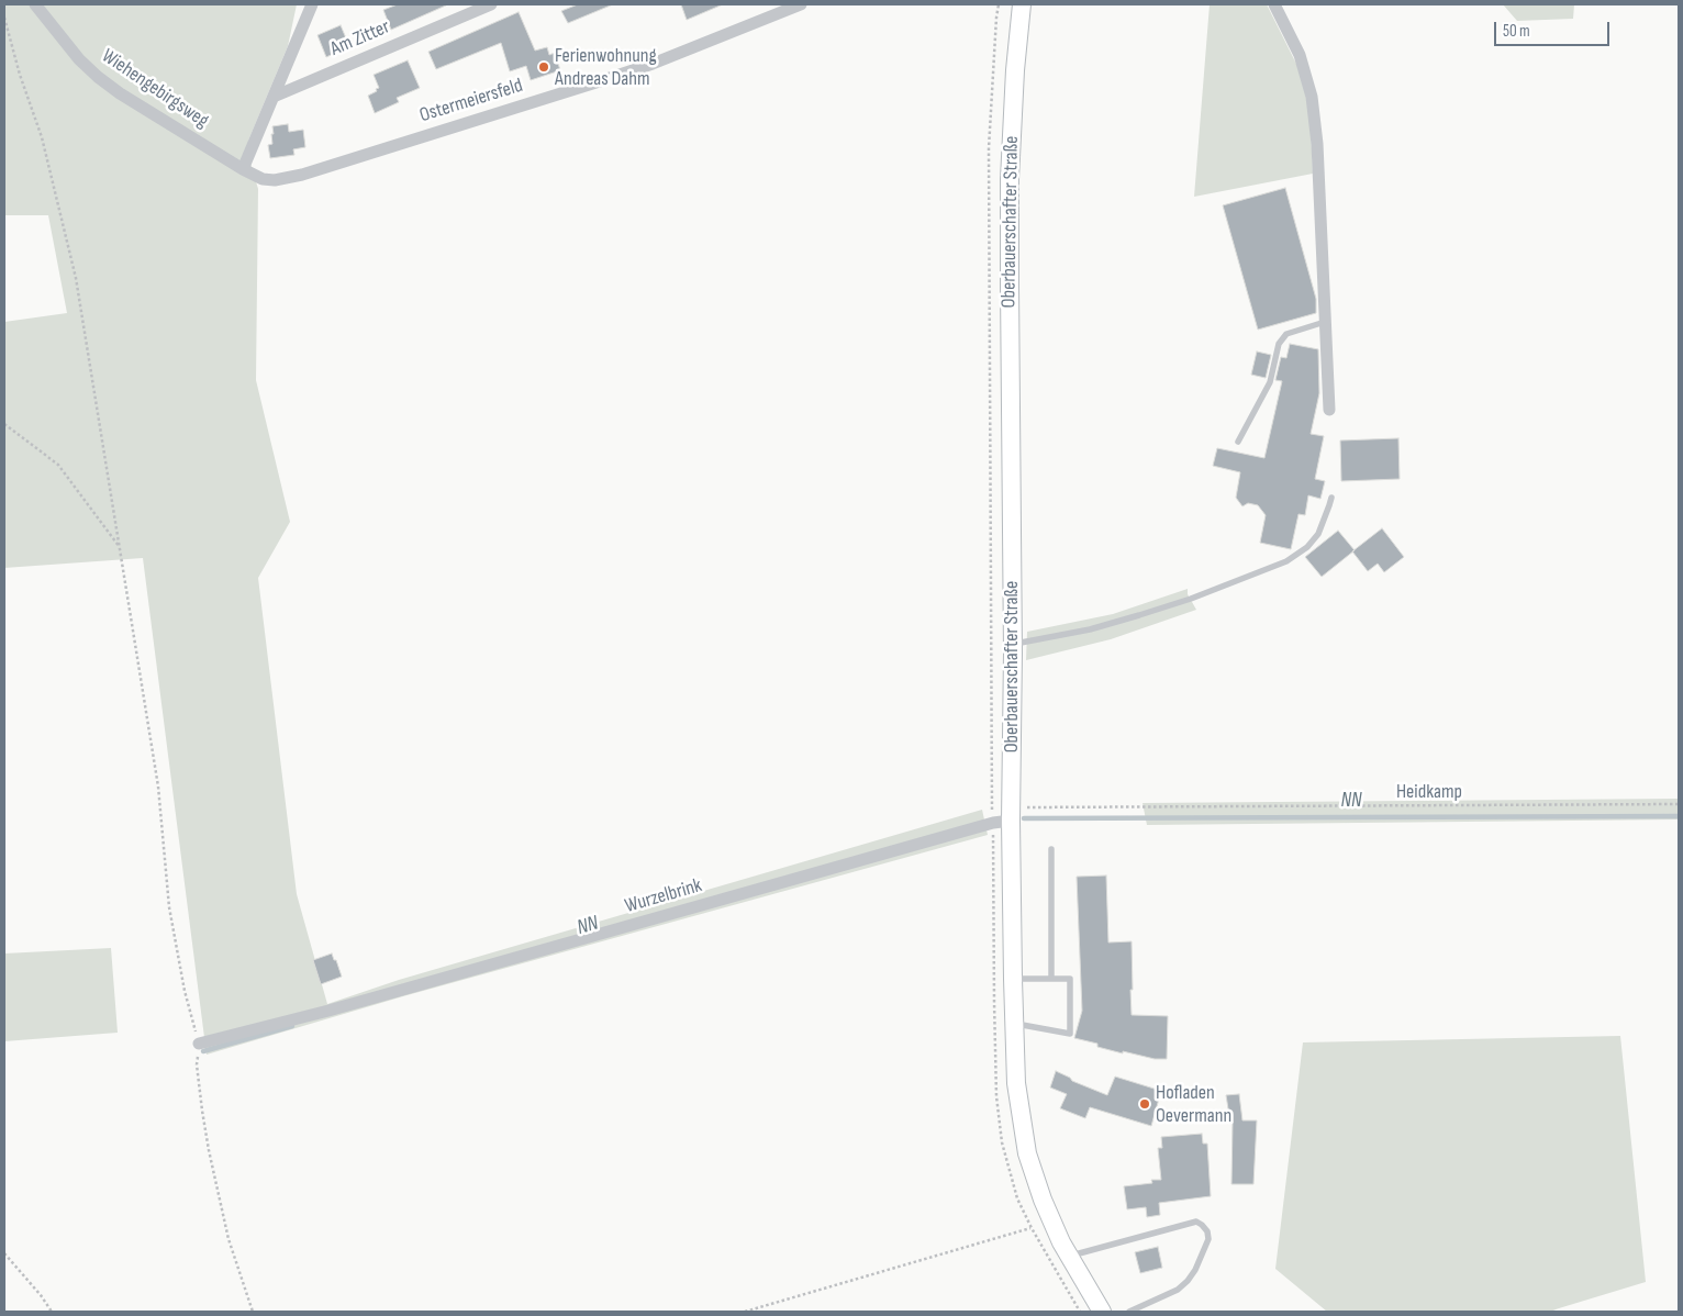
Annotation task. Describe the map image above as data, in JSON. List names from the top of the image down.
{
  "streets": {
    "main road": ["Oberbauerschafter Straße"],
    "street": [
      "Am Zitter",
      "Wiehengebirgsweg",
      "Ostermeiersfeld",
      "Wurzelbrink"
    ],
    "path": ["Heidkamp"]
  },
  "crossings": [
    ["Am Zitter", "Wiehengebirgsweg"],
    ["Am Zitter", "Ostermeiersfeld"],
    ["Wiehengebirgsweg", "Ostermeiersfeld"],
    ["Oberbauerschafter Straße", "Heidkamp"],
    ["Oberbauerschafter Straße", "Wurzelbrink"],
    ["Heidkamp", "Wurzelbrink"]
  ],
  "water": ["NN"],
  "places": ["Ferienwohnung Andreas Dahm", "Hofladen Oevermann"],
  "scale_bar": "50 m"
}
